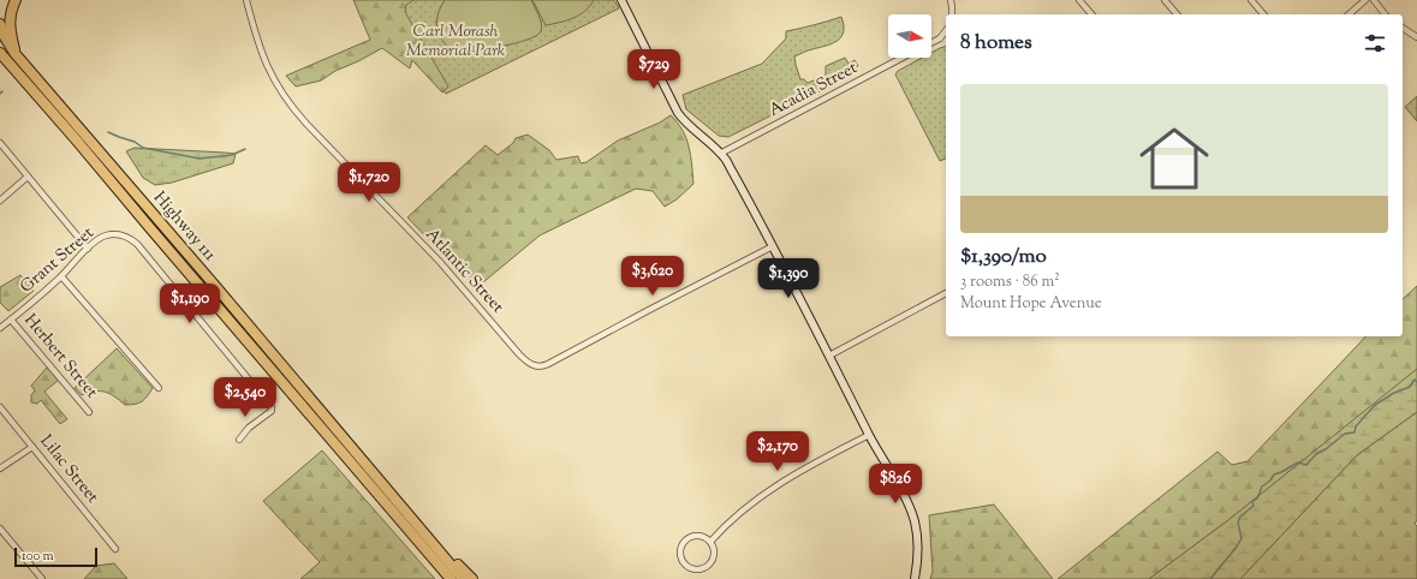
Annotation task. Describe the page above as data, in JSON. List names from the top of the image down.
{
  "streets": {
    "highway": ["Highway 111"],
    "street": [
      "Acadia Street",
      "Grant Street",
      "Atlantic Street",
      "Herbert Street",
      "Lilac Street"
    ]
  },
  "crossings": [
    ["Grant Street", "Herbert Street"]
  ],
  "parks": ["Carl Morash Memorial Park"],
  "scale_bar": "100 m",
  "north": "right",
  "page": {
    "heading": "8 homes",
    "price": [
      "$729",
      "$1,720",
      "$3,620",
      "$1,390",
      "$1,190",
      "$2,540",
      "$2,170",
      "$826"
    ],
    "list": [
      {
        "name": "$1,390/mo",
        "note": "3 rooms · 86 m² · Mount Hope Avenue"
      }
    ],
    "scale": "100 m"
  }
}
